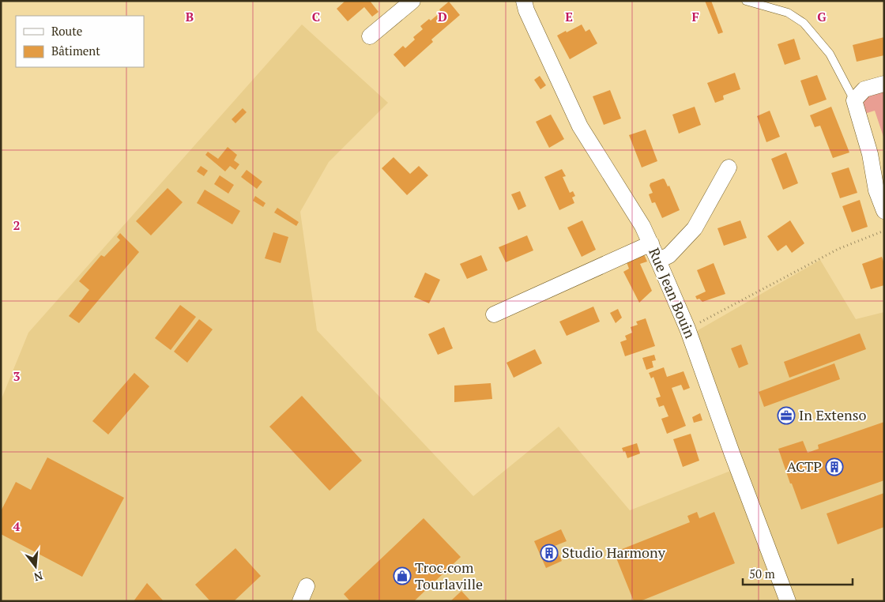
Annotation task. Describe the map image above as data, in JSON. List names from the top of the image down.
{
  "streets": {
    "street": ["Rue Jean Bouin"]
  },
  "places": {
    "office": ["In Extenso"],
    "building": ["ACTP", "Studio Harmony"],
    "shop": ["Troc.com Tourlaville"]
  },
  "legend": ["Route", "Bâtiment"],
  "scale_bar": "50 m",
  "north": "bottom",
  "grid": {
    "columns": [
      "B",
      "C",
      "D",
      "E",
      "F",
      "G"
    ],
    "rows": ["2", "3", "4"]
  }
}
